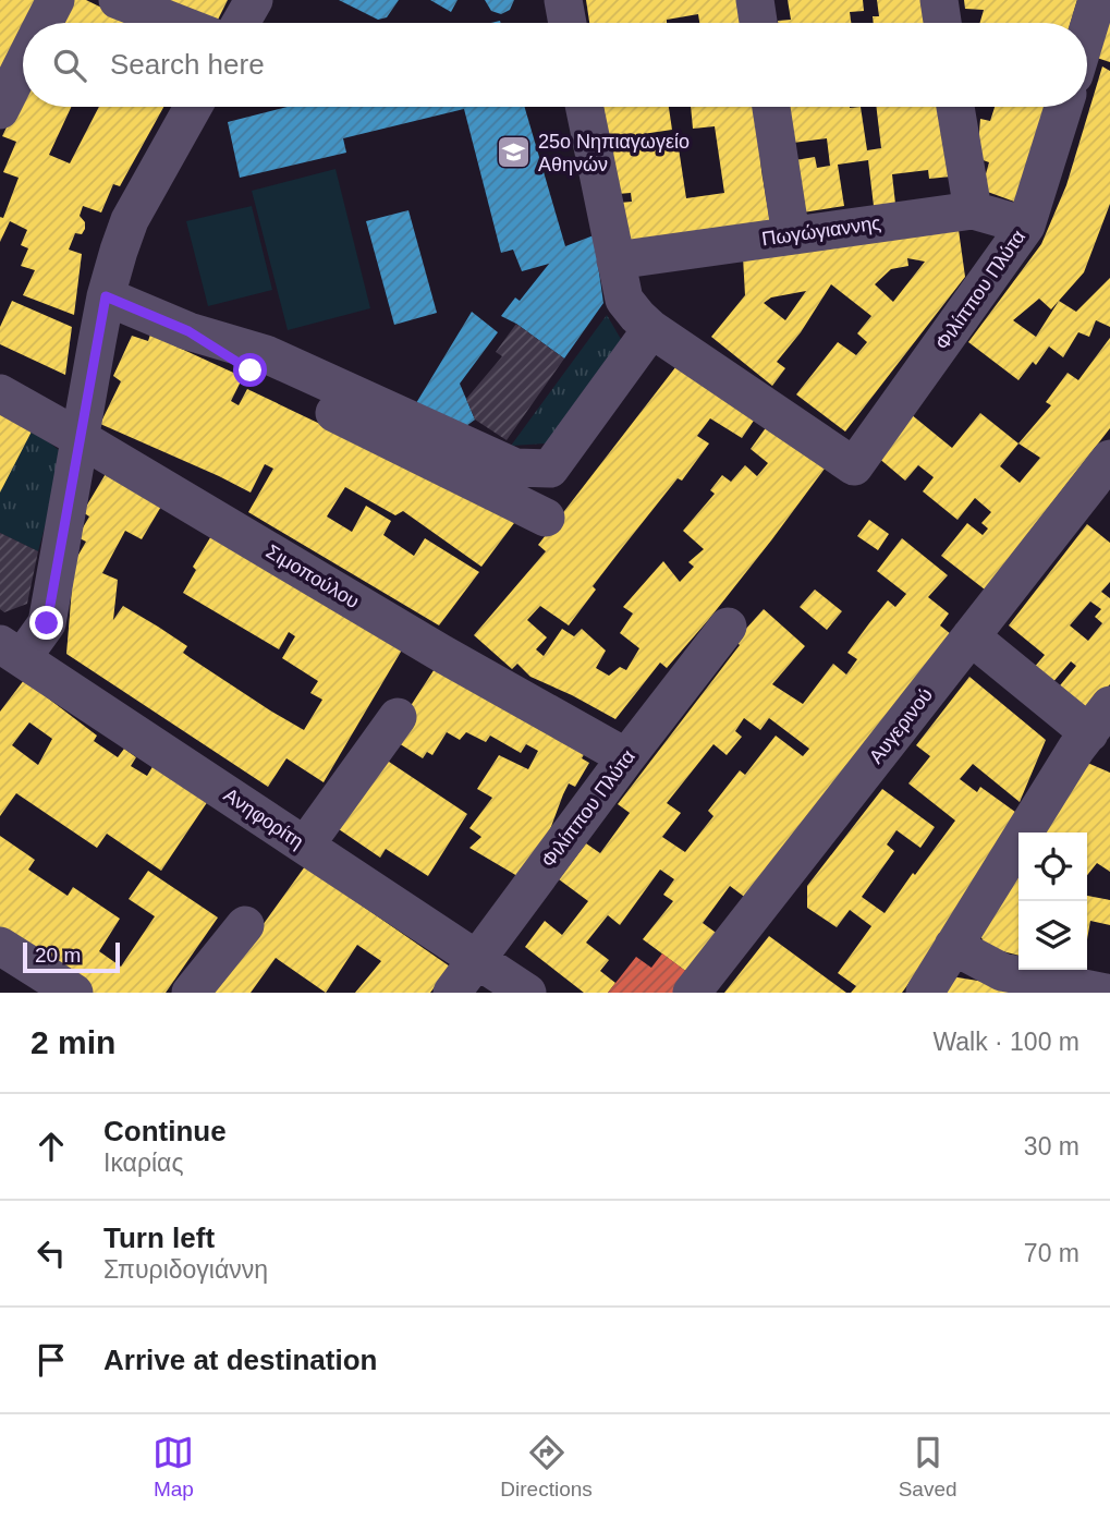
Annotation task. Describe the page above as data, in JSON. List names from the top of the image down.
{
  "streets": {
    "street": [
      "Πωγώγιαννης",
      "Φιλίππου Πλύτα",
      "Σιμοπούλου",
      "Αυγερινού",
      "Ανηφορίτη"
    ]
  },
  "crossings": [
    ["Πωγώγιαννης", "Φιλίππου Πλύτα"],
    ["Φιλίππου Πλύτα", "Σιμοπούλου"],
    ["Φιλίππου Πλύτα", "Ανηφορίτη"]
  ],
  "places": {
    "school or university": ["25ο Νηπιαγωγείο Αθηνών"]
  },
  "scale_bar": "20 m",
  "page": {
    "search": "Search here",
    "scale": "20 m",
    "heading": ["2 min", "Walk · 100 m"],
    "list": [
      ["Continue", "Ικαρίας", "30 m"],
      ["Turn left", "Σπυριδογιάννη", "70 m"],
      "Arrive at destination"
    ],
    "nav": ["Map", "Directions", "Saved"]
  }
}
